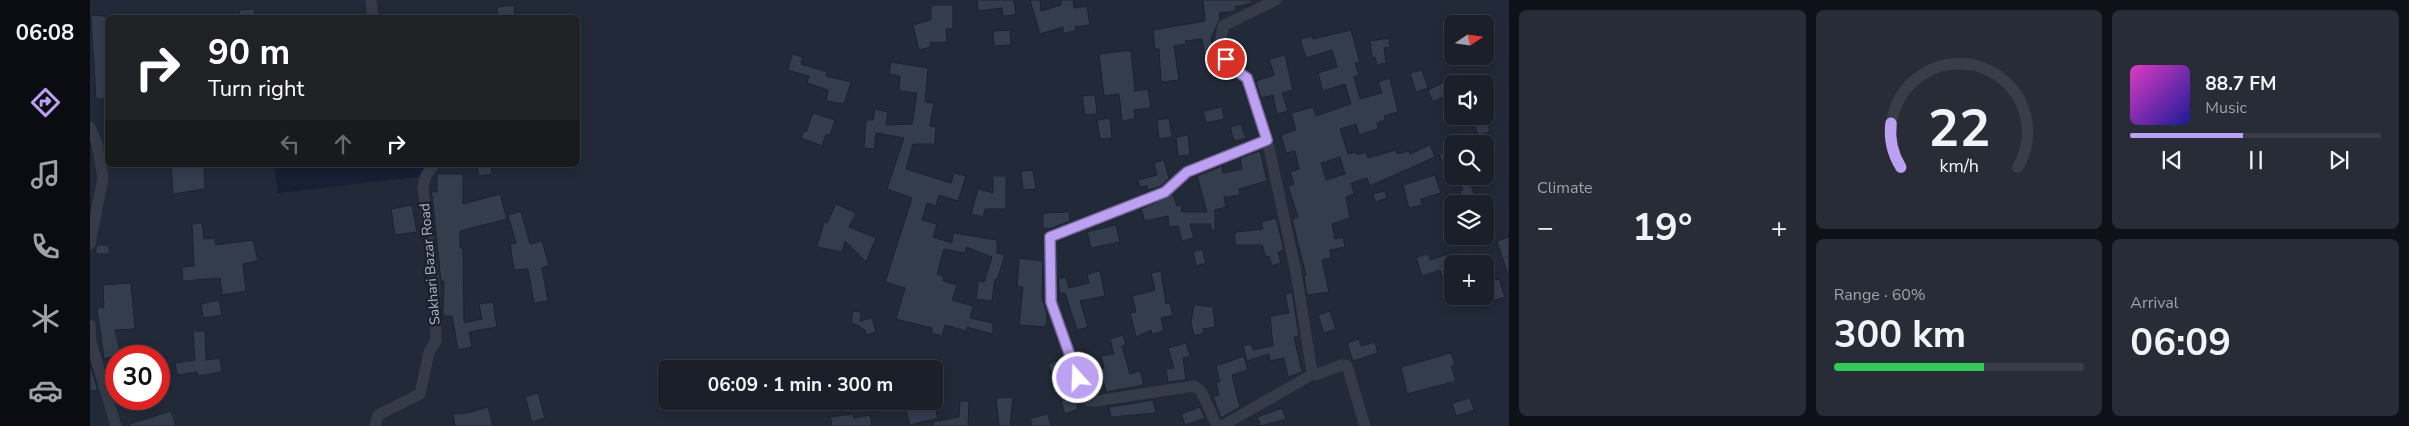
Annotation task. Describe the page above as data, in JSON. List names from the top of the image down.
{
  "streets": {
    "street": ["Sakhari Bazar Road"]
  },
  "north": "right",
  "page": {
    "tabs": "06:08",
    "tile": [
      "Climate",
      ["Range · 60%", "300 km"],
      ["Arrival", "06:09"]
    ],
    "map_buttons": "+",
    "turn": ["90 m", "Turn right"],
    "song": ["88.7 FM", "Music"],
    "heat": ["−", "19°", "+"],
    "limit": "30",
    "trip": "06:09 · 1 min · 300 m",
    "gauge": ["22", "km/h"]
  }
}
